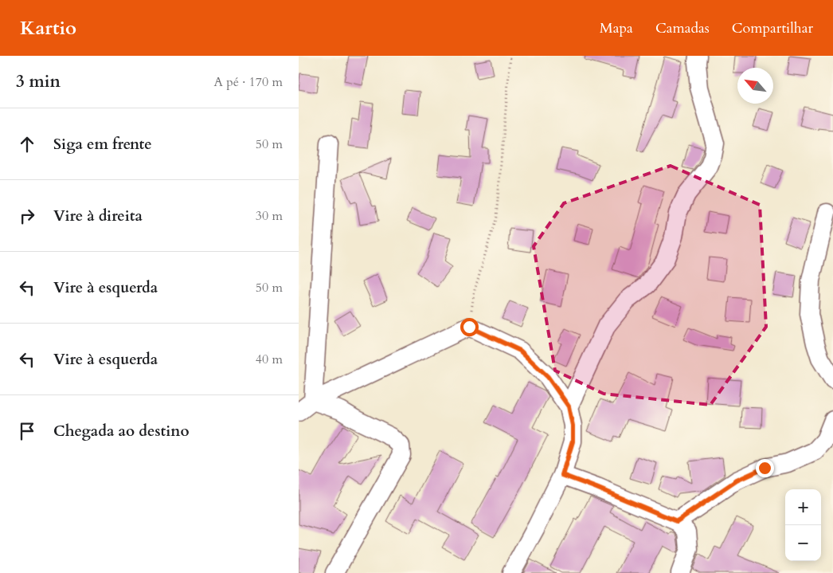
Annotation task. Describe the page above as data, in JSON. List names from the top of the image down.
{
  "north": "top left",
  "page": {
    "header": "Kartio",
    "nav": ["Mapa", "Camadas", "Compartilhar"],
    "heading": ["3 min", "A pé · 170 m"],
    "list": [
      ["Siga em frente", "50 m"],
      ["Vire à direita", "30 m"],
      ["Vire à esquerda", "50 m"],
      ["Vire à esquerda", "40 m"],
      "Chegada ao destino"
    ],
    "map_buttons": ["+", "−"]
  }
}
